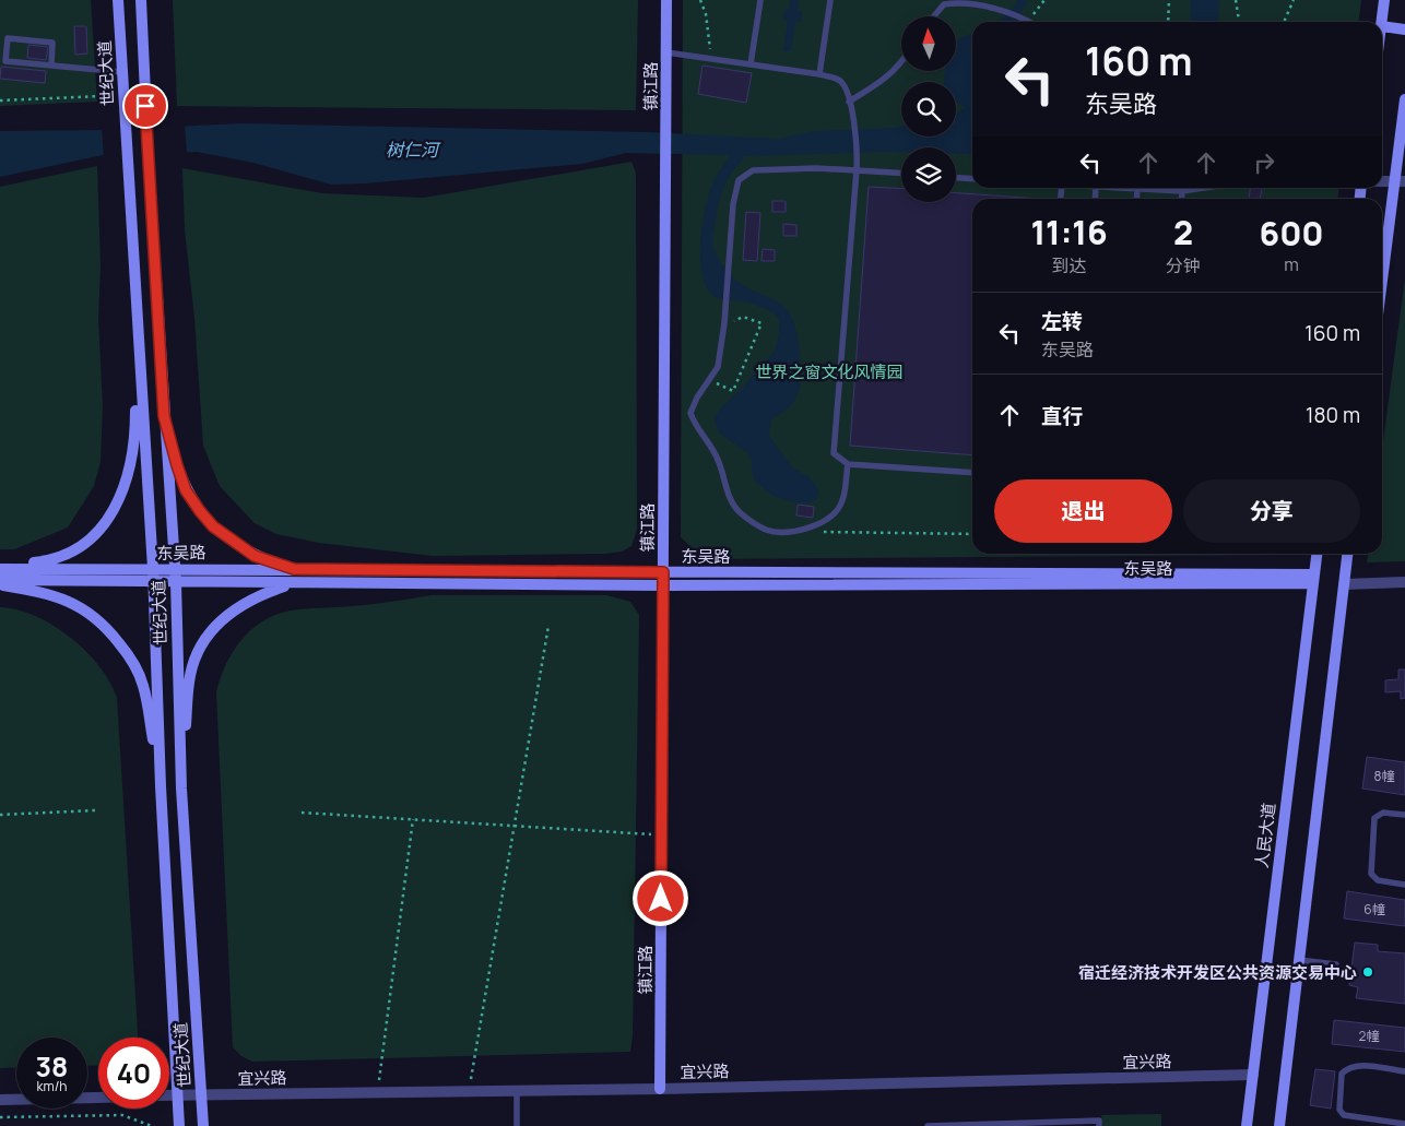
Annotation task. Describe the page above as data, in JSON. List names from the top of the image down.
{
  "streets": {
    "street": [
      "世纪大道",
      "镇江路",
      "东吴路",
      "人民大道",
      "宜兴路"
    ]
  },
  "crossings": [
    ["世纪大道", "东吴路"],
    ["世纪大道", "宜兴路"],
    ["镇江路", "东吴路"],
    ["镇江路", "宜兴路"],
    ["东吴路", "人民大道"],
    ["人民大道", "宜兴路"]
  ],
  "water": ["树仁河"],
  "parks": ["世界之窗文化风情园"],
  "places": ["宿迁经济技术开发区公共资源交易中心"],
  "house_numbers": ["8幢", "6幢", "2幢"],
  "north": "top",
  "page": {
    "turn": ["160 m", "东吴路"],
    "eta": [
      "11:16",
      "到达",
      "2",
      "分钟",
      "600",
      "m"
    ],
    "list": [
      {
        "name": "左转",
        "note": "东吴路",
        "value": "160 m"
      },
      {
        "name": "直行",
        "value": "180 m"
      }
    ],
    "buttons": ["退出", "分享"],
    "speed": "38 km/h",
    "limit": "40"
  }
}
